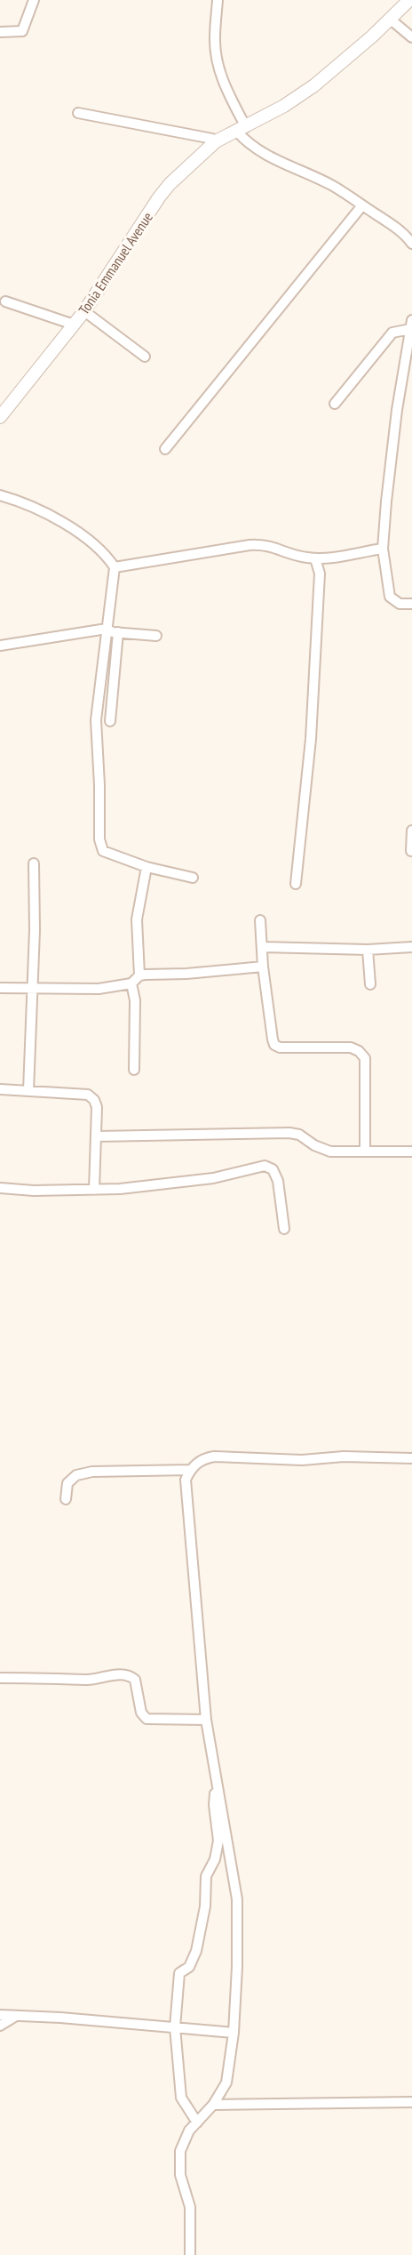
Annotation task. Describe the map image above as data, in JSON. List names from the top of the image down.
{
  "streets": {
    "street": ["Tonia Emmanuel Avenue"]
  }
}
